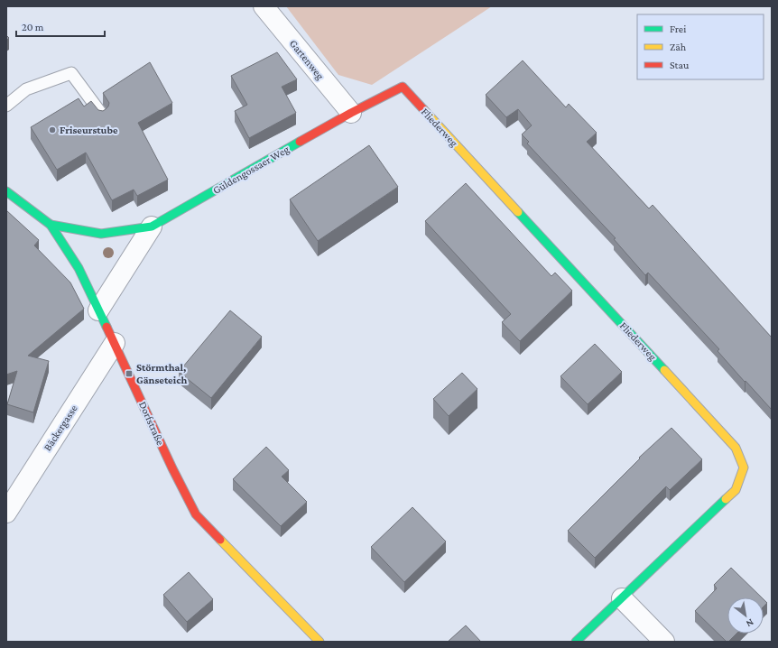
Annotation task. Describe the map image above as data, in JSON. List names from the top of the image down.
{
  "streets": {
    "street": [
      "Gartenweg",
      "Fliederweg",
      "Güldengossaer Weg",
      "Dorfstraße",
      "Bäckergasse"
    ]
  },
  "crossings": [
    ["Gartenweg", "Güldengossaer Weg"],
    ["Fliederweg", "Güldengossaer Weg"],
    ["Güldengossaer Weg", "Dorfstraße"],
    ["Dorfstraße", "Bäckergasse"]
  ],
  "places": {
    "other": ["Friseurstube"],
    "transit": ["Störmthal, Gänseteich"]
  },
  "legend": ["Frei", "Zäh", "Stau"],
  "scale_bar": "20 m",
  "north": "bottom right"
}
